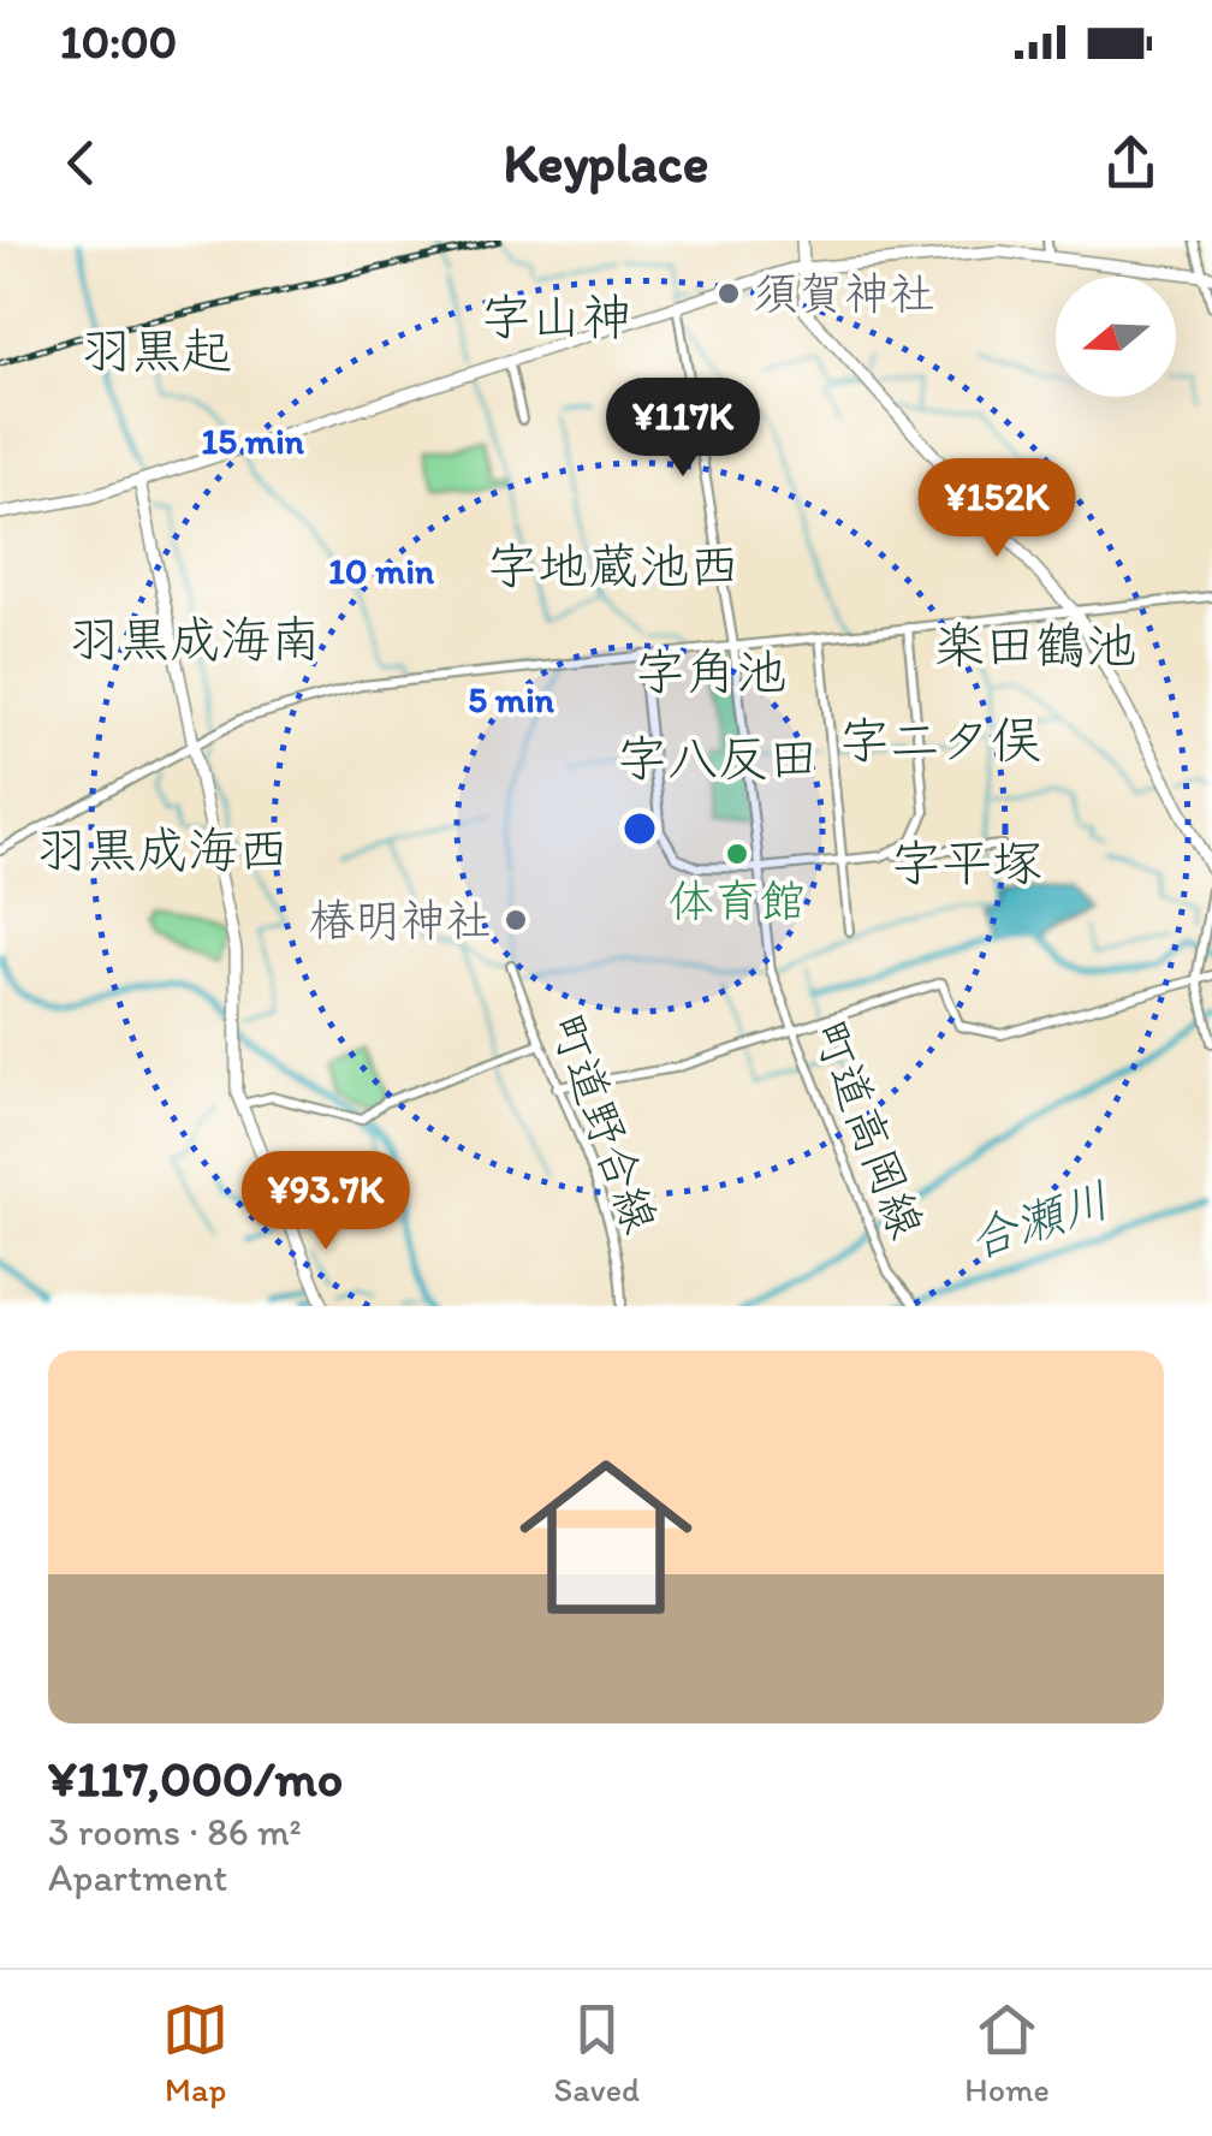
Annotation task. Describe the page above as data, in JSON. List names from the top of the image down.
{
  "streets": {
    "street": ["町道野合線", "町道高岡線"]
  },
  "districts": [
    "字山神",
    "羽黒起",
    "字地蔵池西",
    "羽黒成海南",
    "楽田鶴池",
    "字角池",
    "字二タ俣",
    "字八反田",
    "羽黒成海西",
    "字平塚"
  ],
  "water": ["合瀬川"],
  "places": ["須賀神社", "体育館", "椿明神社"],
  "north": "left",
  "page": {
    "status": "10:00",
    "header": "Keyplace",
    "price": ["¥117K", "¥152K", "¥93.7K"],
    "list": [
      {
        "name": "¥117,000/mo",
        "note": "3 rooms · 86 m² · Apartment"
      }
    ],
    "tabs": ["Map", "Saved", "Home"]
  },
  "rings": ["15 min", "10 min", "5 min"]
}
